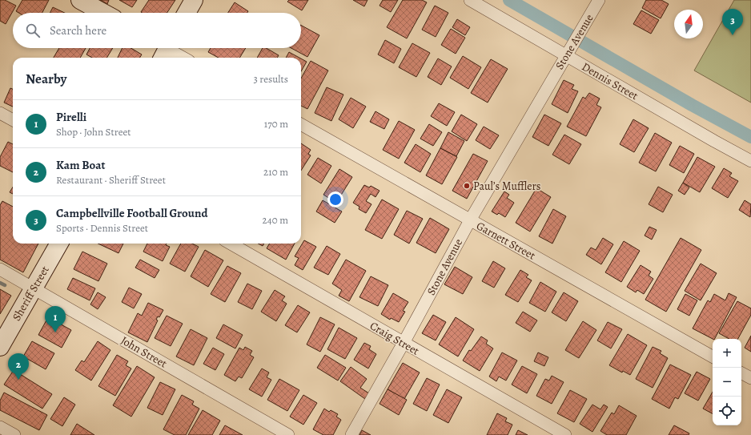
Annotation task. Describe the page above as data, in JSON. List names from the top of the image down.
{
  "streets": {
    "main road": ["Sheriff Street"],
    "street": [
      "Stone Avenue",
      "Dennis Street",
      "Garnett Street",
      "Craig Street",
      "John Street"
    ]
  },
  "crossings": [
    ["Stone Avenue", "Dennis Street"],
    ["Stone Avenue", "Garnett Street"],
    ["Stone Avenue", "Craig Street"],
    ["Sheriff Street", "John Street"]
  ],
  "places": ["Paul’s Mufflers"],
  "north": "top",
  "page": {
    "pins": ["3", "1", "2"],
    "search": "Search here",
    "heading": ["Nearby", "3 results"],
    "list": [
      {
        "mark": "1",
        "name": "Pirelli",
        "note": "Shop · John Street",
        "value": "170 m"
      },
      {
        "mark": "2",
        "name": "Kam Boat",
        "note": "Restaurant · Sheriff Street",
        "value": "210 m"
      },
      {
        "mark": "3",
        "name": "Campbellville Football Ground",
        "note": "Sports · Dennis Street",
        "value": "240 m"
      }
    ],
    "map_buttons": ["+", "−"]
  }
}
